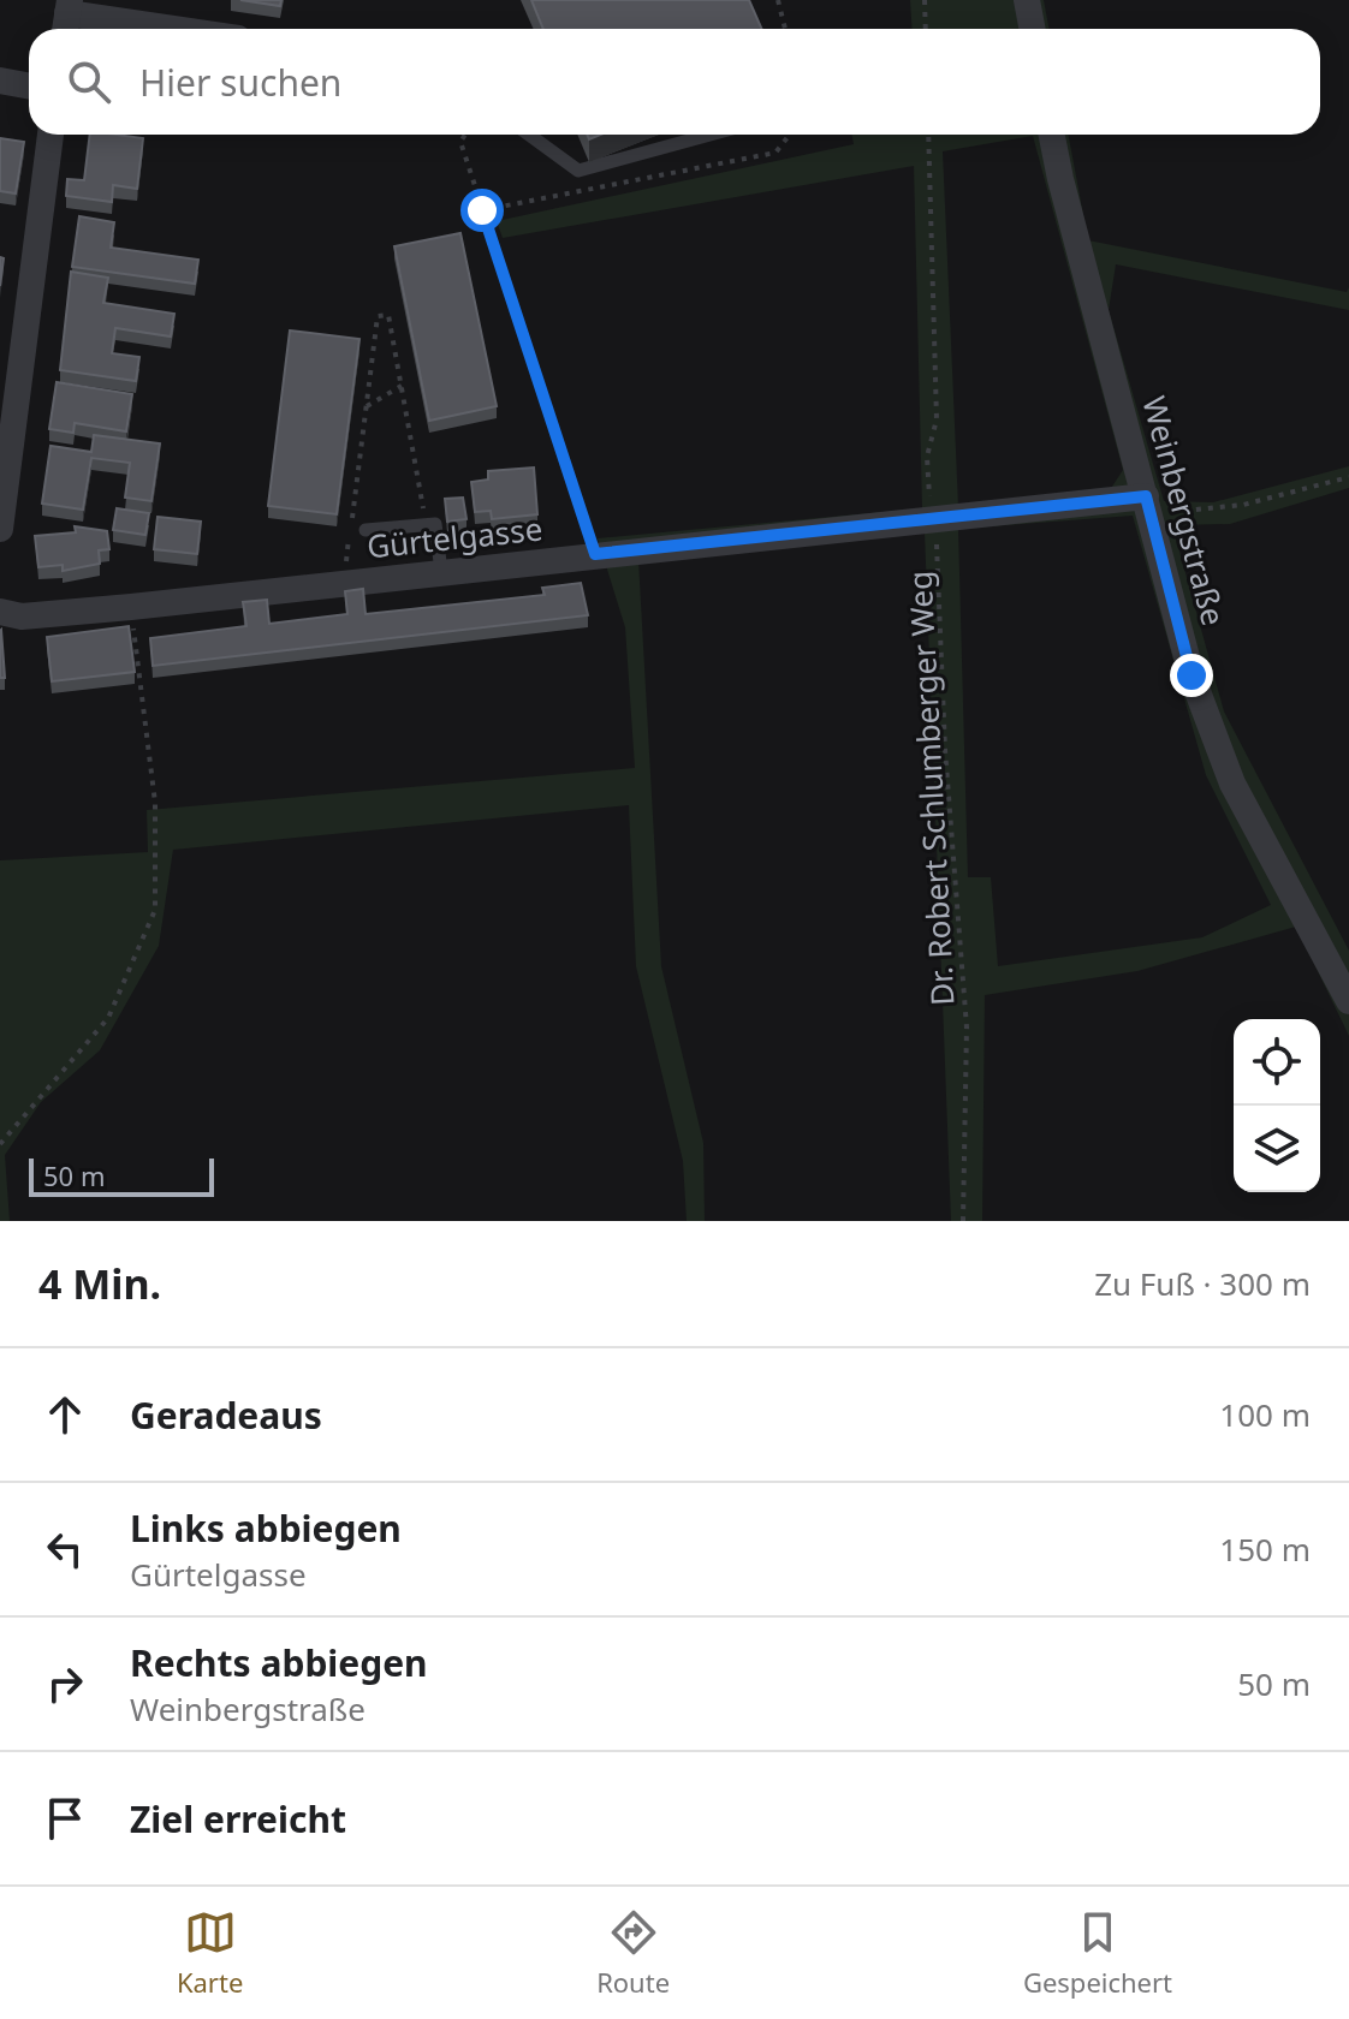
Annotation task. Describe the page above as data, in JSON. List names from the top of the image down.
{
  "streets": {
    "street": ["Weinbergstraße", "Gürtelgasse"],
    "path": ["Dr. Robert Schlumberger Weg"]
  },
  "crossings": [
    ["Weinbergstraße", "Gürtelgasse"],
    ["Gürtelgasse", "Dr. Robert Schlumberger Weg"]
  ],
  "scale_bar": "50 m",
  "page": {
    "search": "Hier suchen",
    "scale": "50 m",
    "heading": ["4 Min.", "Zu Fuß · 300 m"],
    "list": [
      ["Geradeaus", "100 m"],
      ["Links abbiegen", "Gürtelgasse", "150 m"],
      ["Rechts abbiegen", "Weinbergstraße", "50 m"],
      "Ziel erreicht"
    ],
    "nav": ["Karte", "Route", "Gespeichert"]
  }
}
